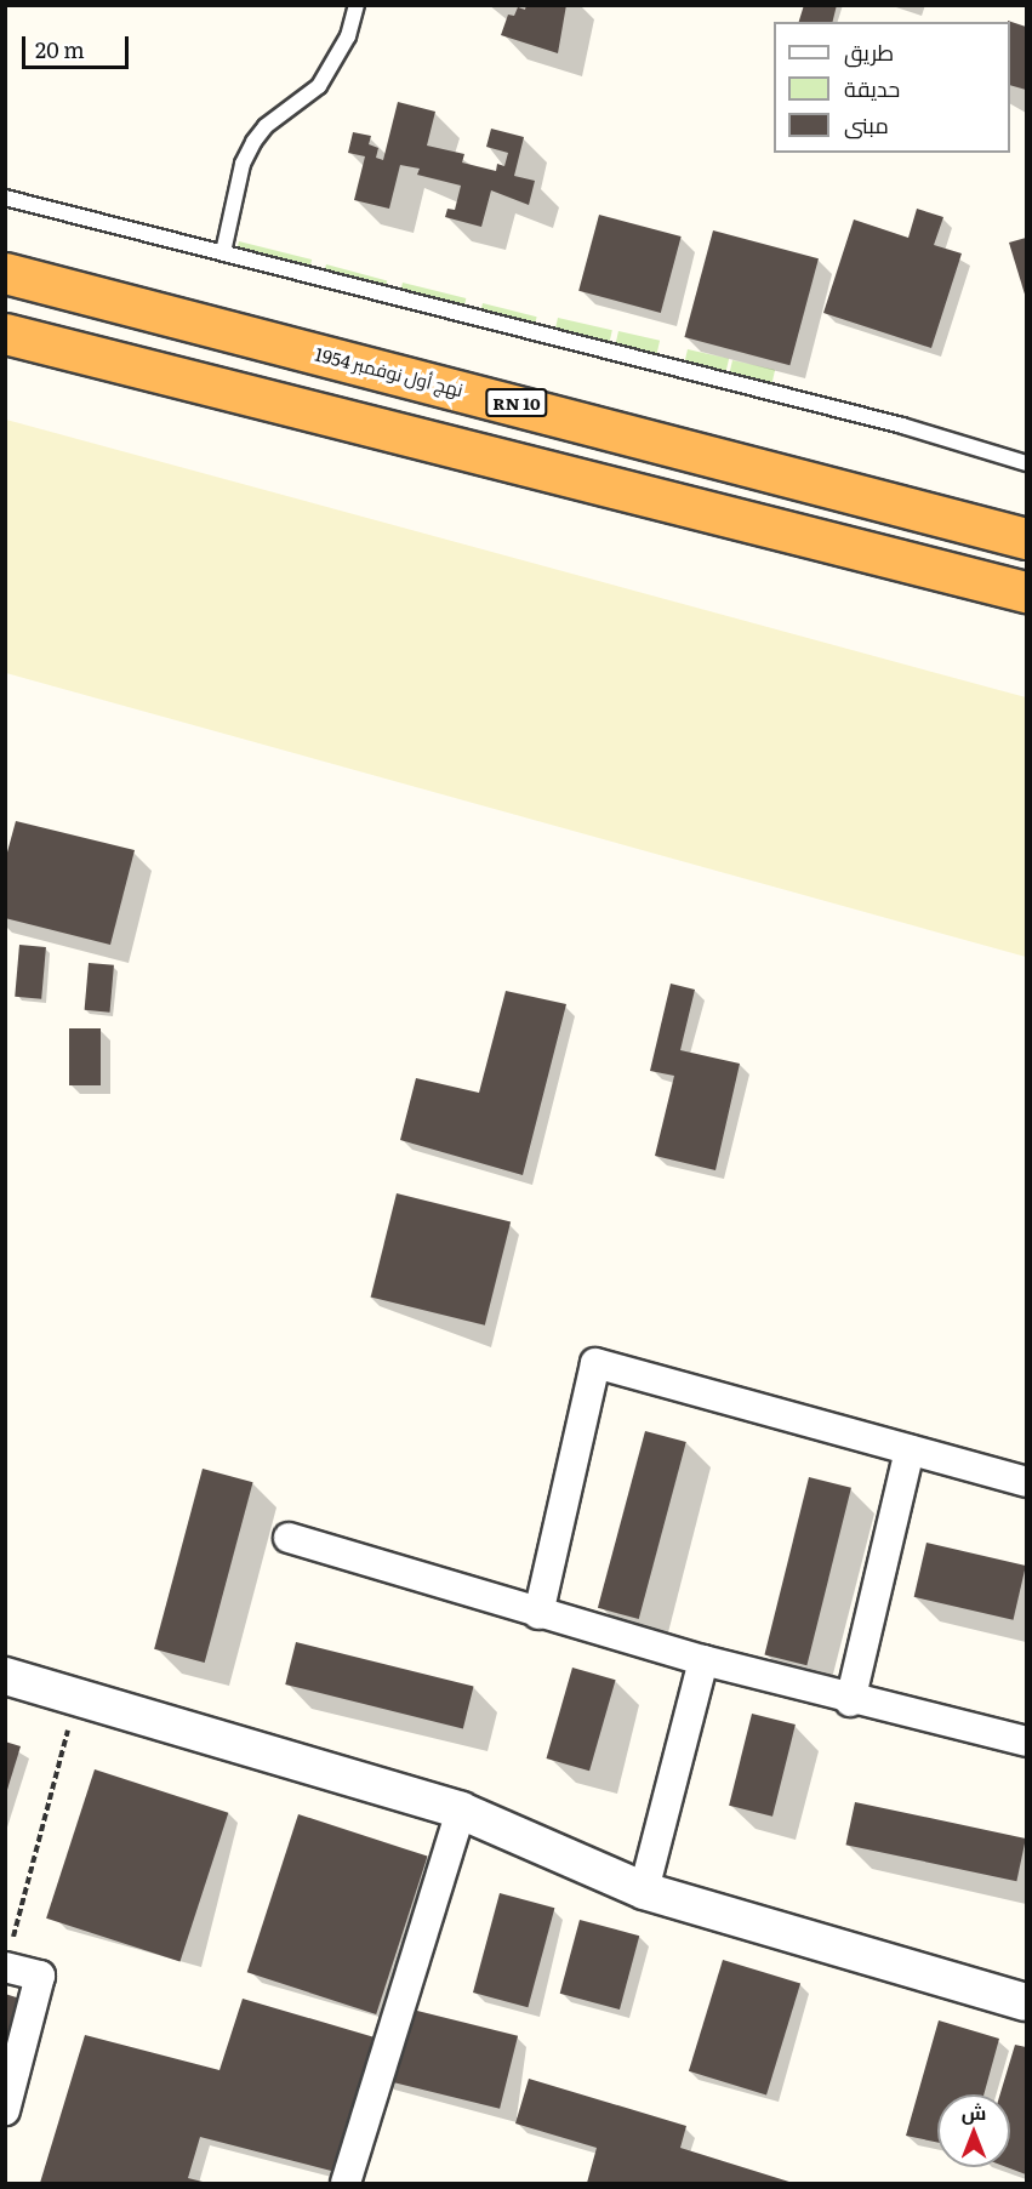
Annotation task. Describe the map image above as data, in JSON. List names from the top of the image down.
{
  "streets": {
    "highway": ["نهج أول نوفمبر 1954", "RN 10"]
  },
  "legend": ["طريق", "حديقة", "مبنى"],
  "scale_bar": "20 m",
  "north": "top"
}
